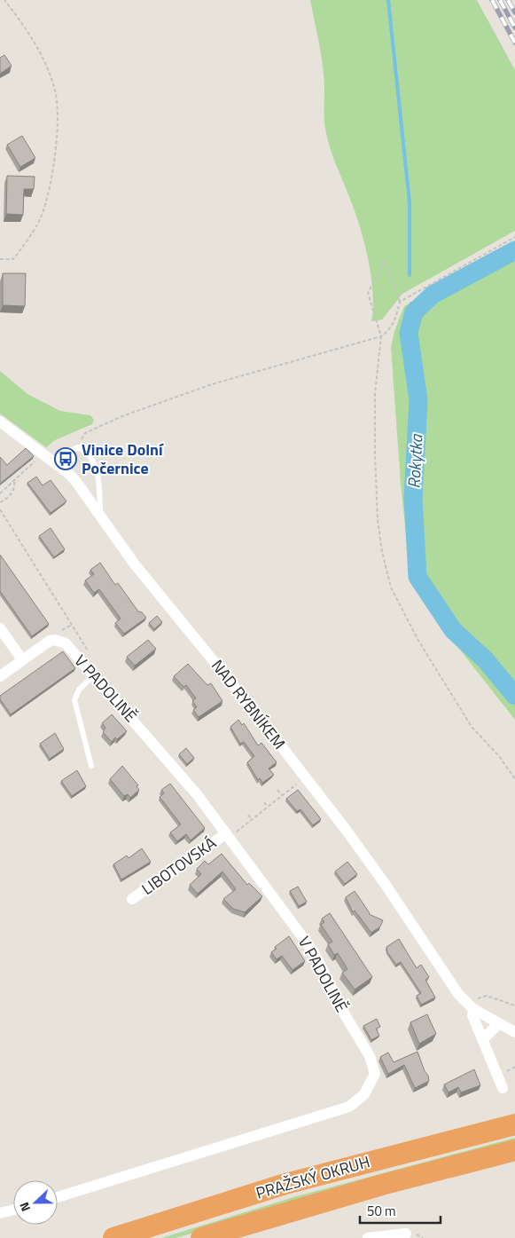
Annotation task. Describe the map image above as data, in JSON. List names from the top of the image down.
{
  "streets": {
    "highway": ["PRAŽSKÝ OKRUH"],
    "street": ["V PADOLINĚ", "NAD RYBNÍKEM", "LIBOTOVSKÁ"]
  },
  "crossings": [
    ["V PADOLINĚ", "LIBOTOVSKÁ"],
    ["NAD RYBNÍKEM", "LIBOTOVSKÁ"]
  ],
  "water": ["Rokytka"],
  "places": {
    "bus stop": ["Vinice Dolní Počernice"]
  },
  "scale_bar": "50 m",
  "north": "left"
}
